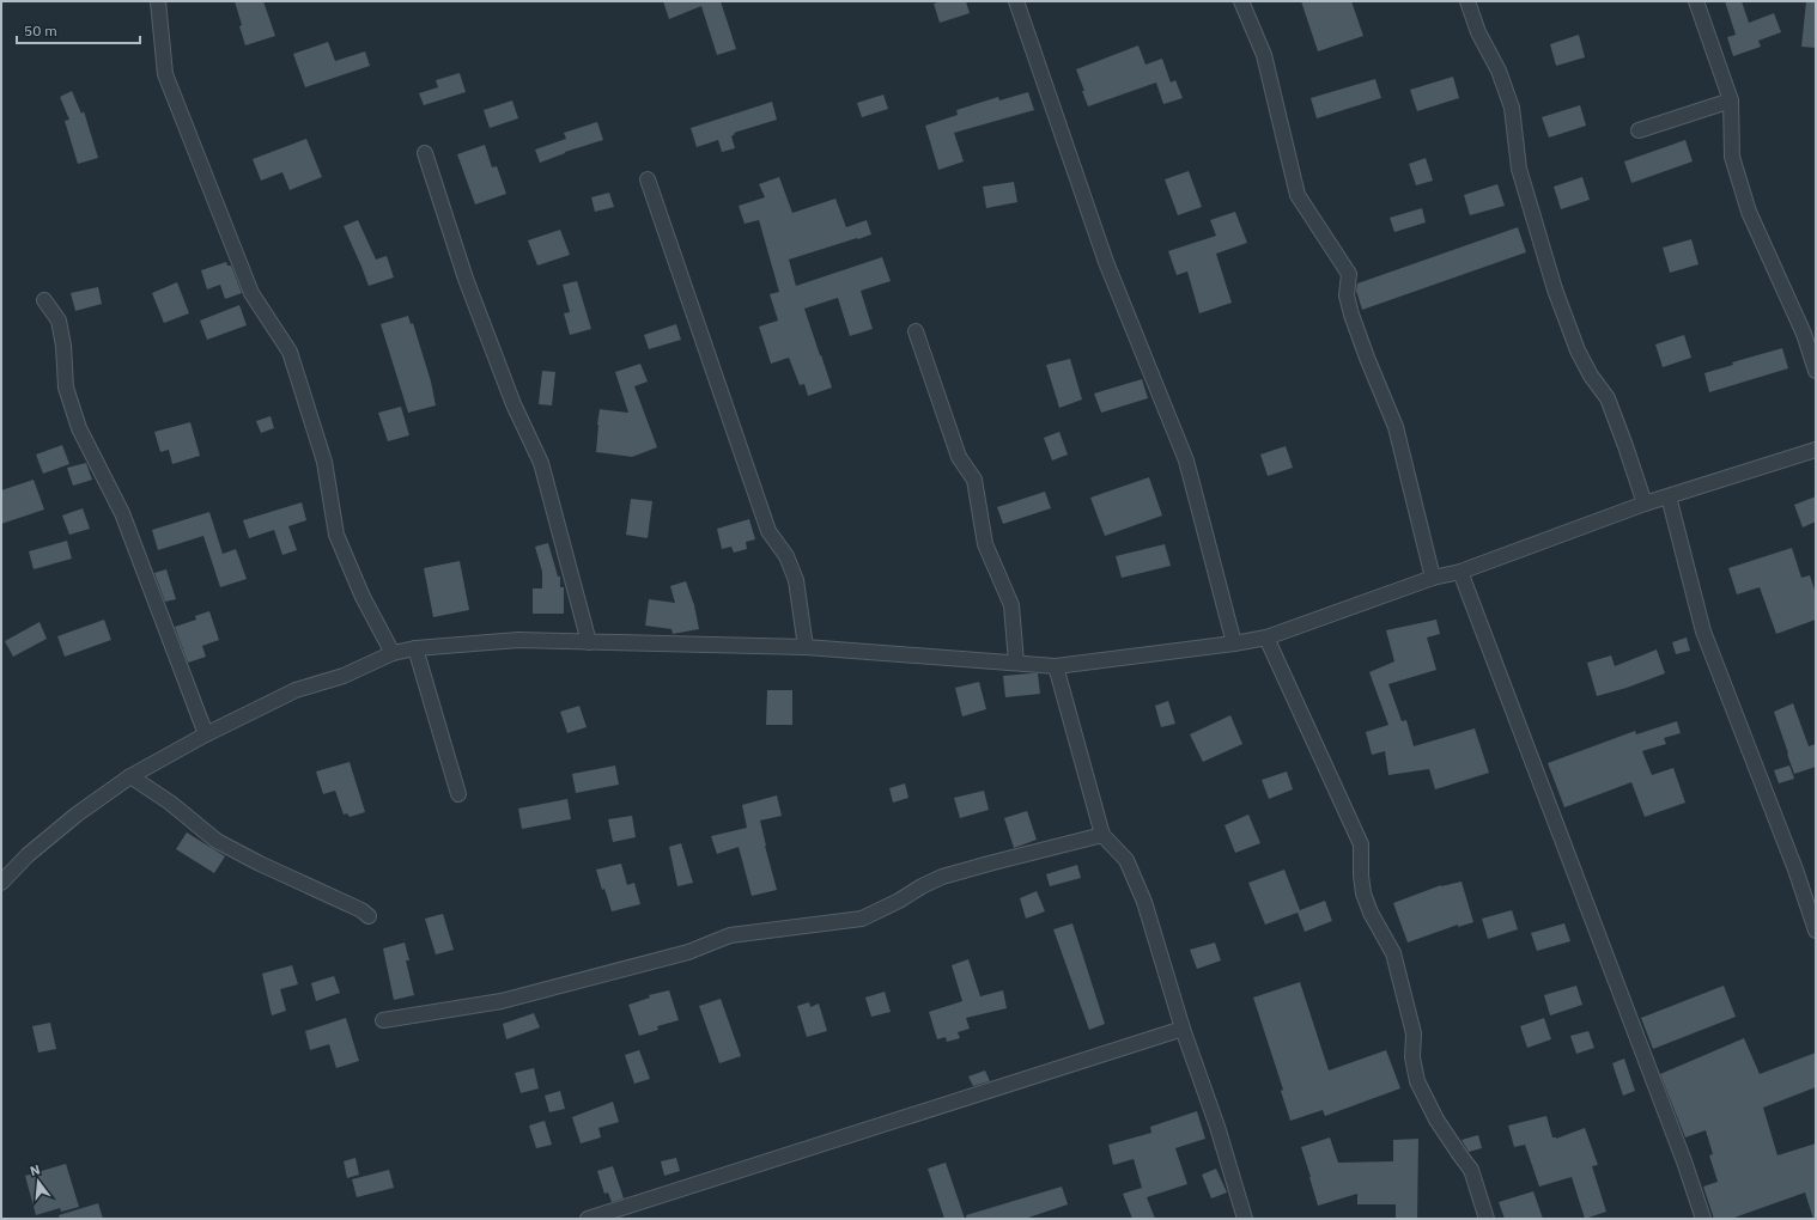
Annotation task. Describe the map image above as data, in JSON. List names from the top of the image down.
{
  "scale_bar": "50 m",
  "north": "top"
}
